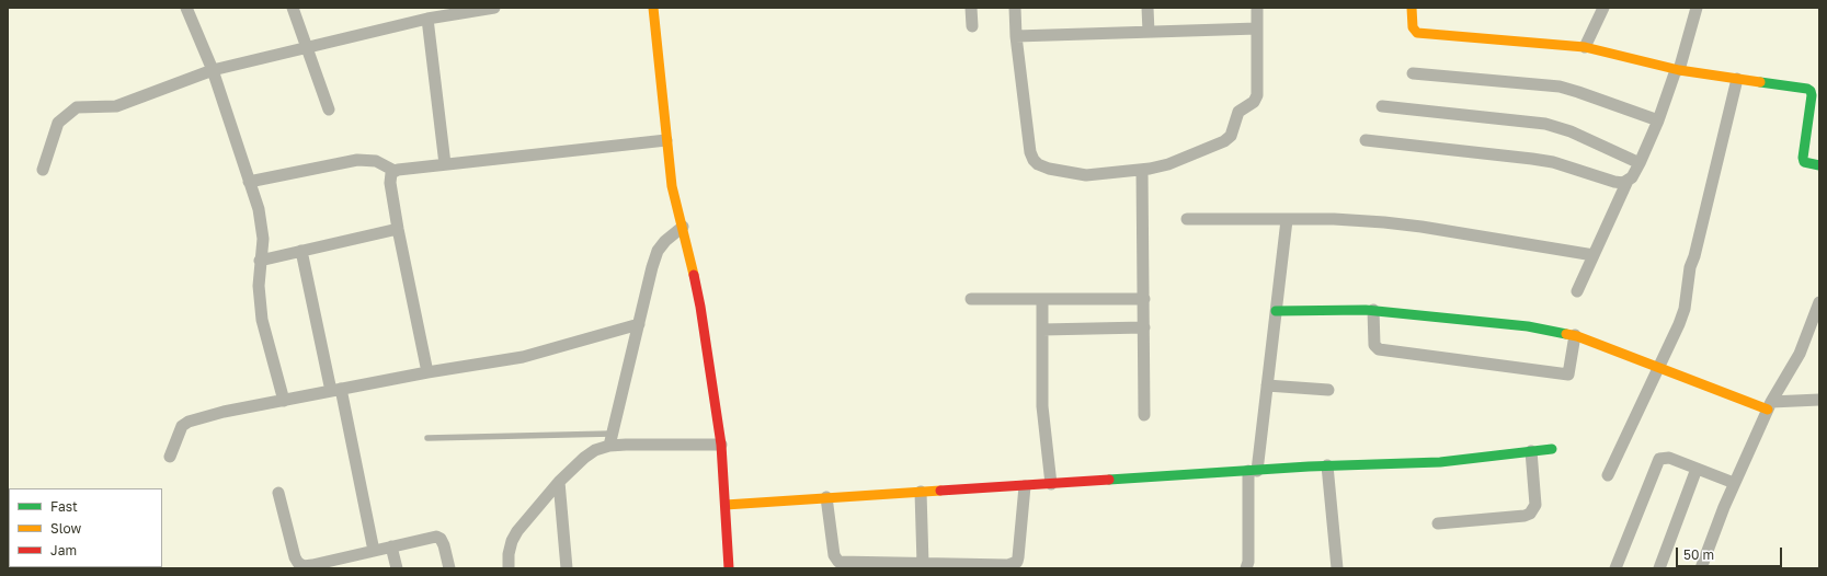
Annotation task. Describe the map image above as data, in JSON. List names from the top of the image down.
{
  "legend": ["Fast", "Slow", "Jam"],
  "scale_bar": "50 m"
}
